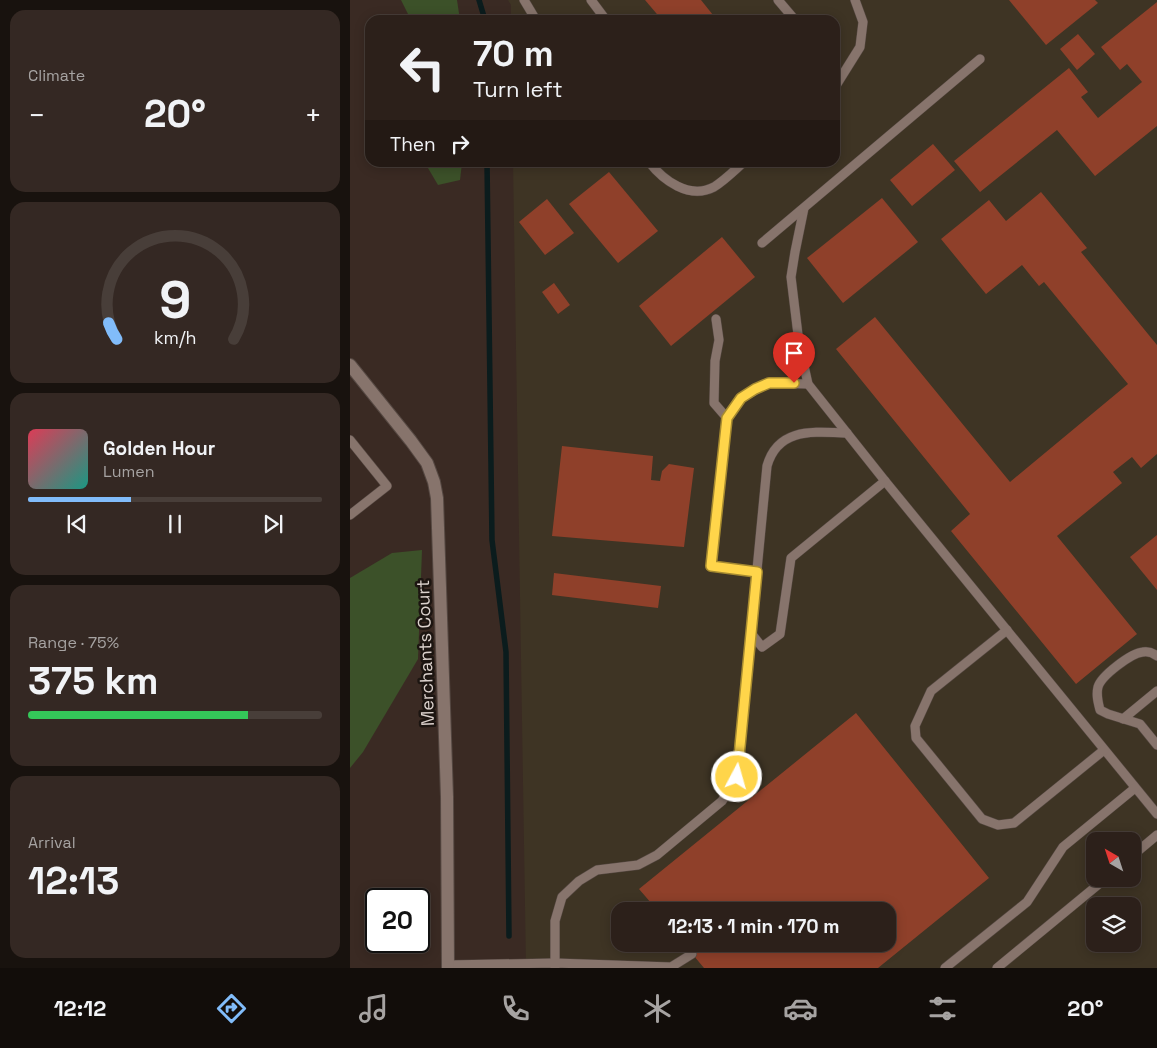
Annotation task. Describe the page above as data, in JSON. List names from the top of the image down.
{
  "streets": {
    "street": ["Merchants Court"]
  },
  "north": "top left",
  "page": {
    "tile": [
      "Climate",
      ["Range · 75%", "375 km"],
      ["Arrival", "12:13"]
    ],
    "turn": ["70 m", "Turn left"],
    "heat": ["−", "20°", "+"],
    "then": "Then",
    "song": ["Golden Hour", "Lumen"],
    "limit": "20",
    "trip": "12:13 · 1 min · 170 m",
    "tabs": ["12:12", "20°"],
    "gauge": ["9", "km/h"]
  }
}
